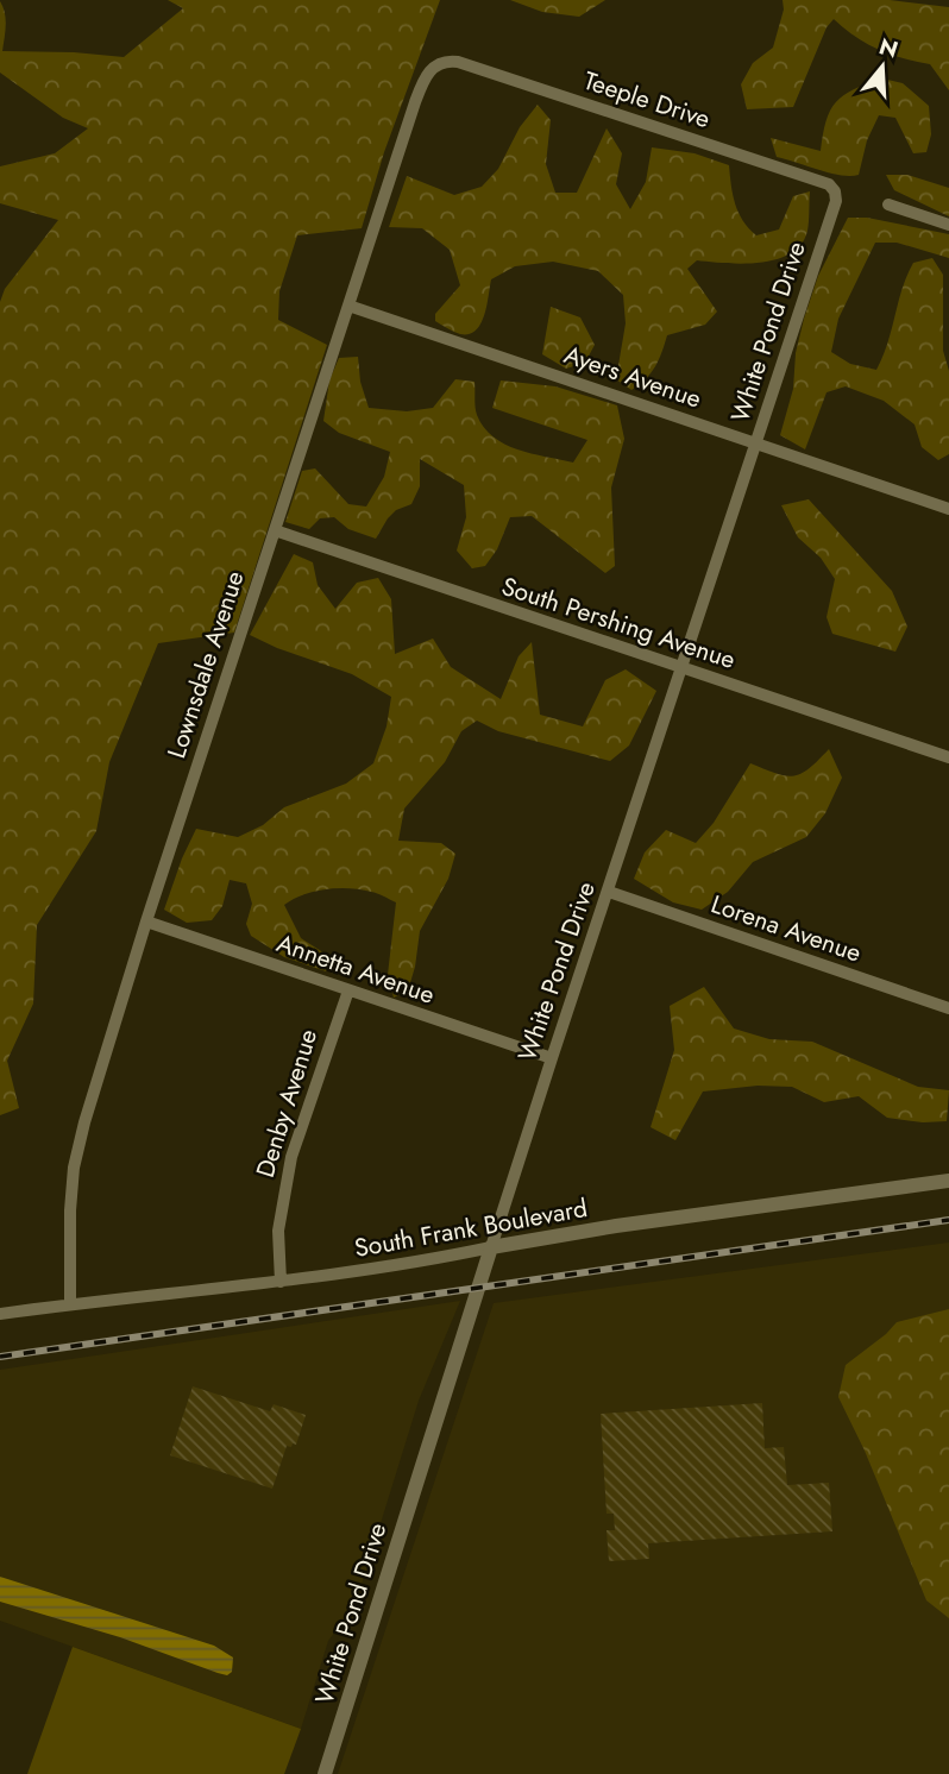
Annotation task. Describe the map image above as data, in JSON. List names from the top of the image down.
{
  "streets": {
    "street": [
      "Teeple Drive",
      "White Pond Drive",
      "Ayers Avenue",
      "South Pershing Avenue",
      "Lownsdale Avenue",
      "Lorena Avenue",
      "Annetta Avenue",
      "Denby Avenue",
      "South Frank Boulevard"
    ]
  },
  "crossings": [
    ["Teeple Drive", "White Pond Drive"],
    ["Teeple Drive", "Lownsdale Avenue"],
    ["White Pond Drive", "Ayers Avenue"],
    ["White Pond Drive", "South Pershing Avenue"],
    ["White Pond Drive", "Lorena Avenue"],
    ["White Pond Drive", "Annetta Avenue"],
    ["White Pond Drive", "South Frank Boulevard"],
    ["Ayers Avenue", "Lownsdale Avenue"],
    ["South Pershing Avenue", "Lownsdale Avenue"],
    ["Lownsdale Avenue", "Annetta Avenue"],
    ["Lownsdale Avenue", "South Frank Boulevard"],
    ["Annetta Avenue", "Denby Avenue"],
    ["Denby Avenue", "South Frank Boulevard"]
  ],
  "north": "top"
}
